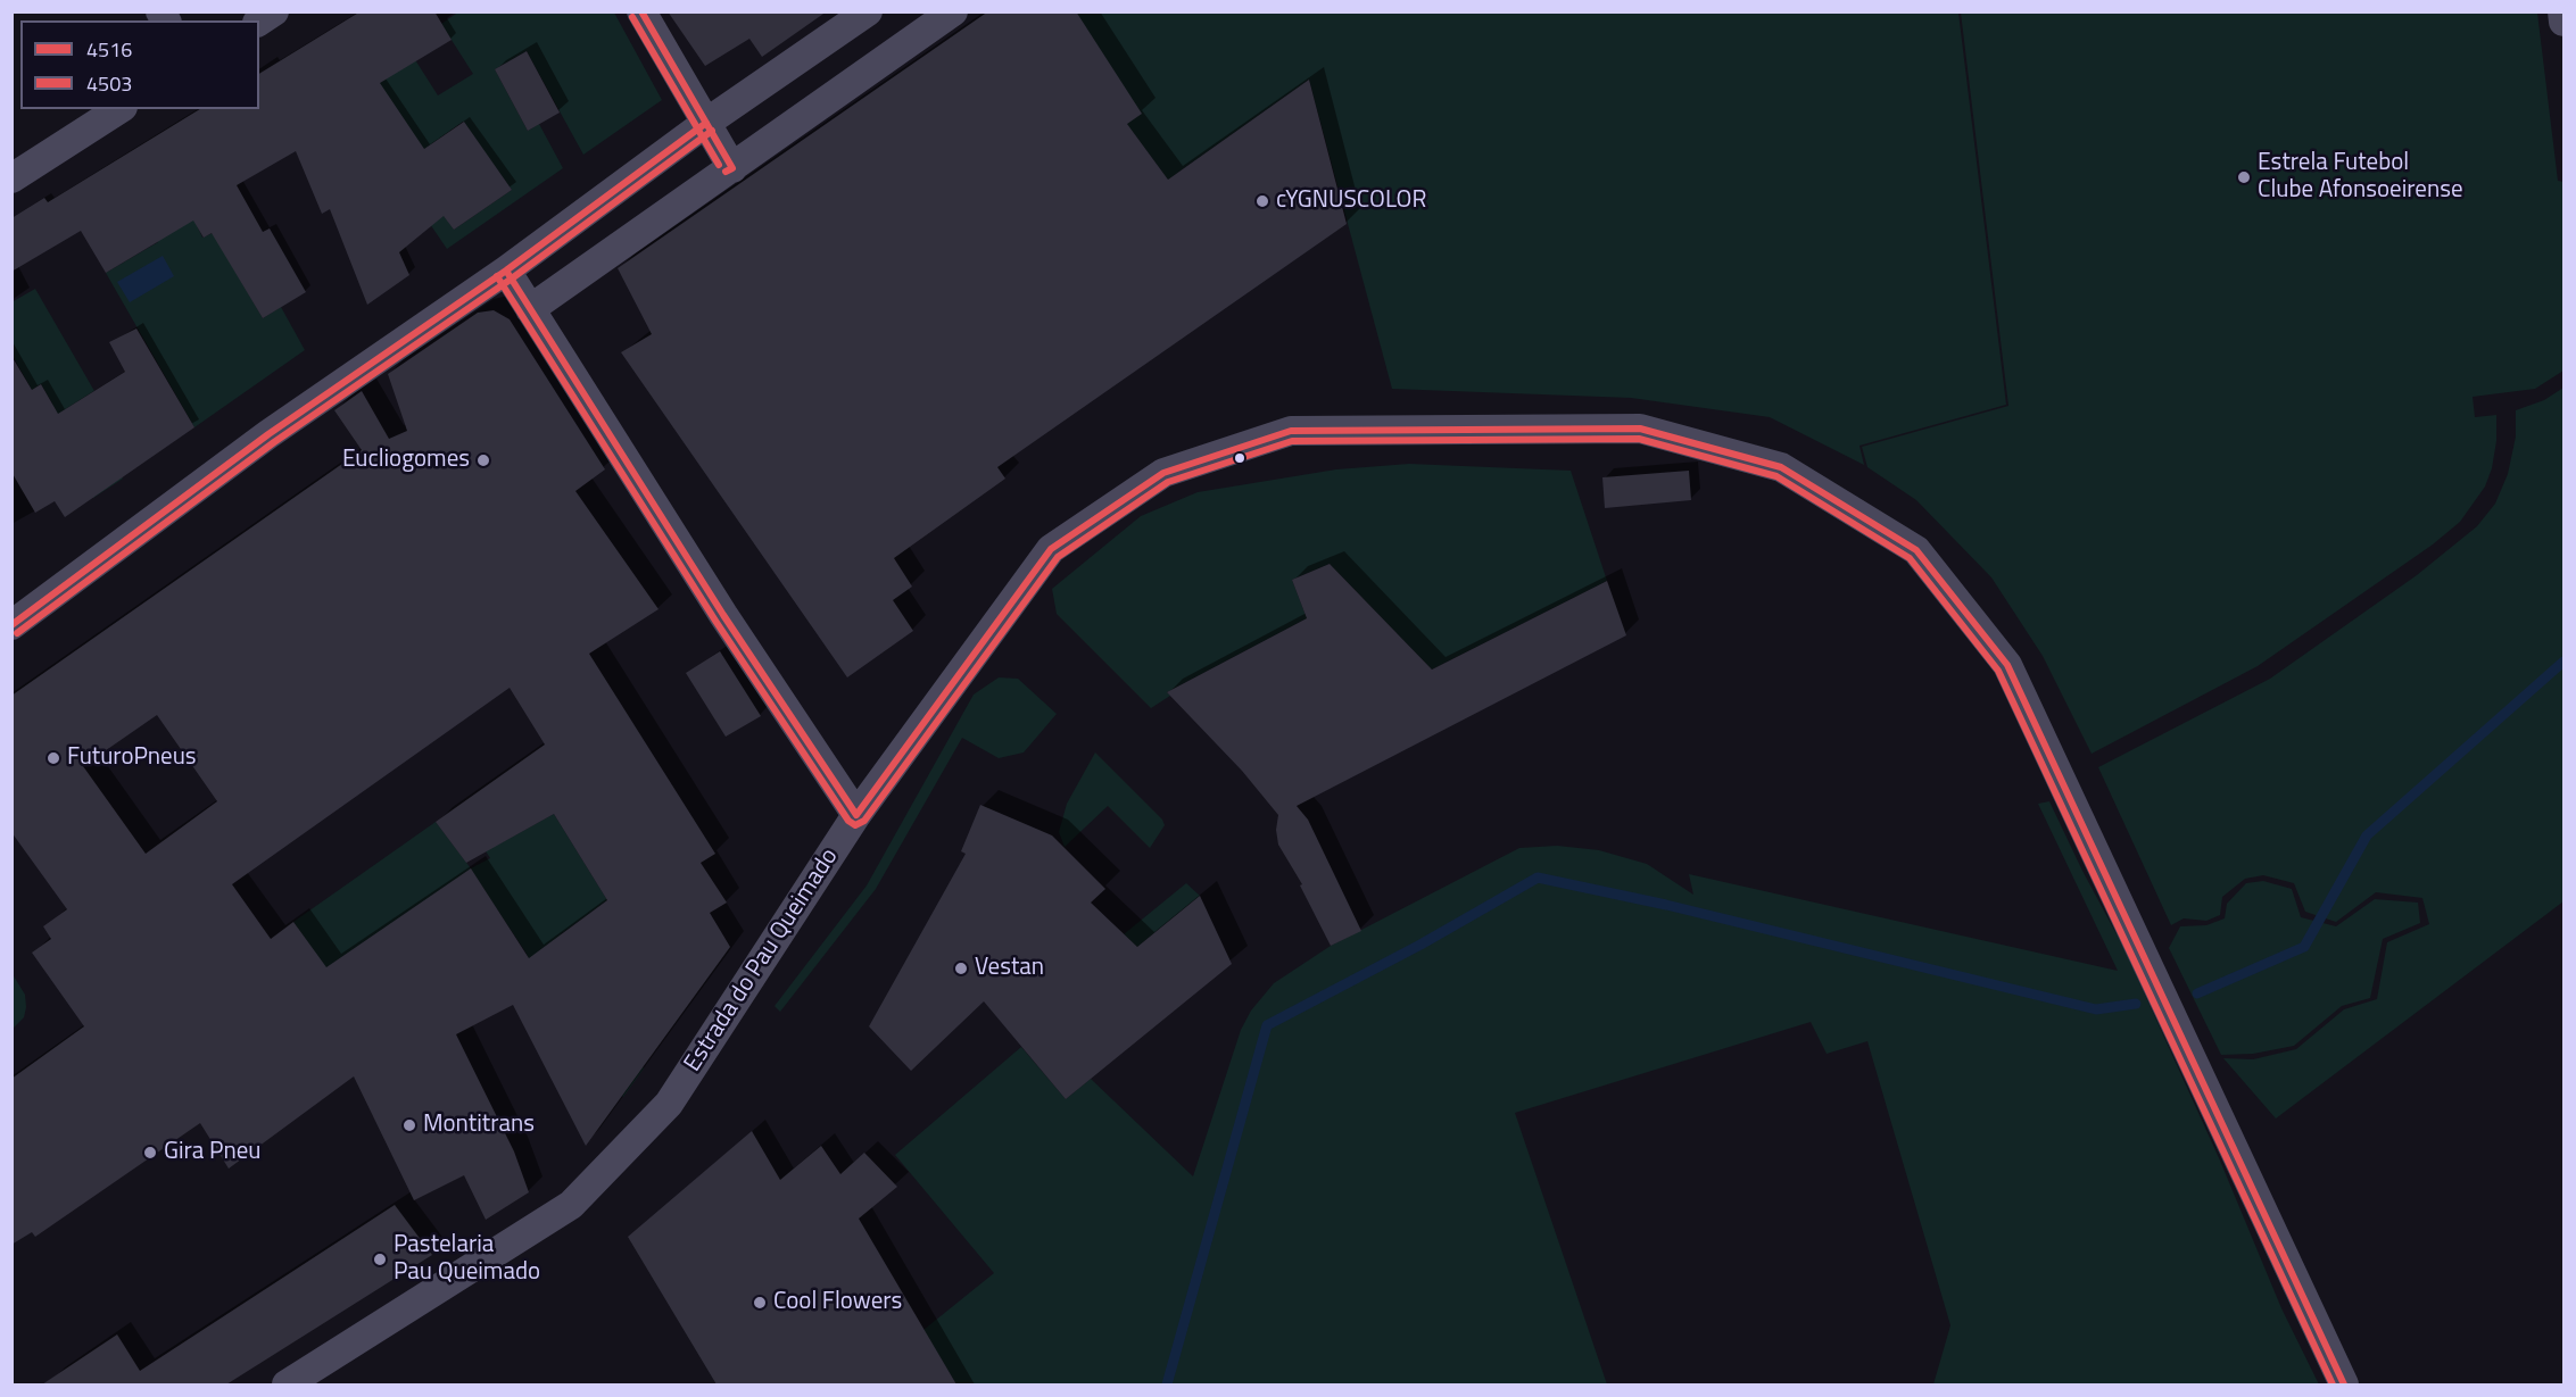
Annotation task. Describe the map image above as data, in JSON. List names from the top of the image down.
{
  "streets": {
    "street": ["Estrada do Pau Queimado"]
  },
  "places": [
    "Estrela Futebol Clube Afonsoeirense",
    "cYGNUSCOLOR",
    "Eucliogomes",
    "FuturoPneus",
    "Vestan",
    "Montitrans",
    "Gira Pneu",
    "Pastelaria Pau Queimado",
    "Cool Flowers"
  ],
  "lines": ["transit line 4516", "transit line 4503"],
  "legend": ["4516", "4503"]
}
